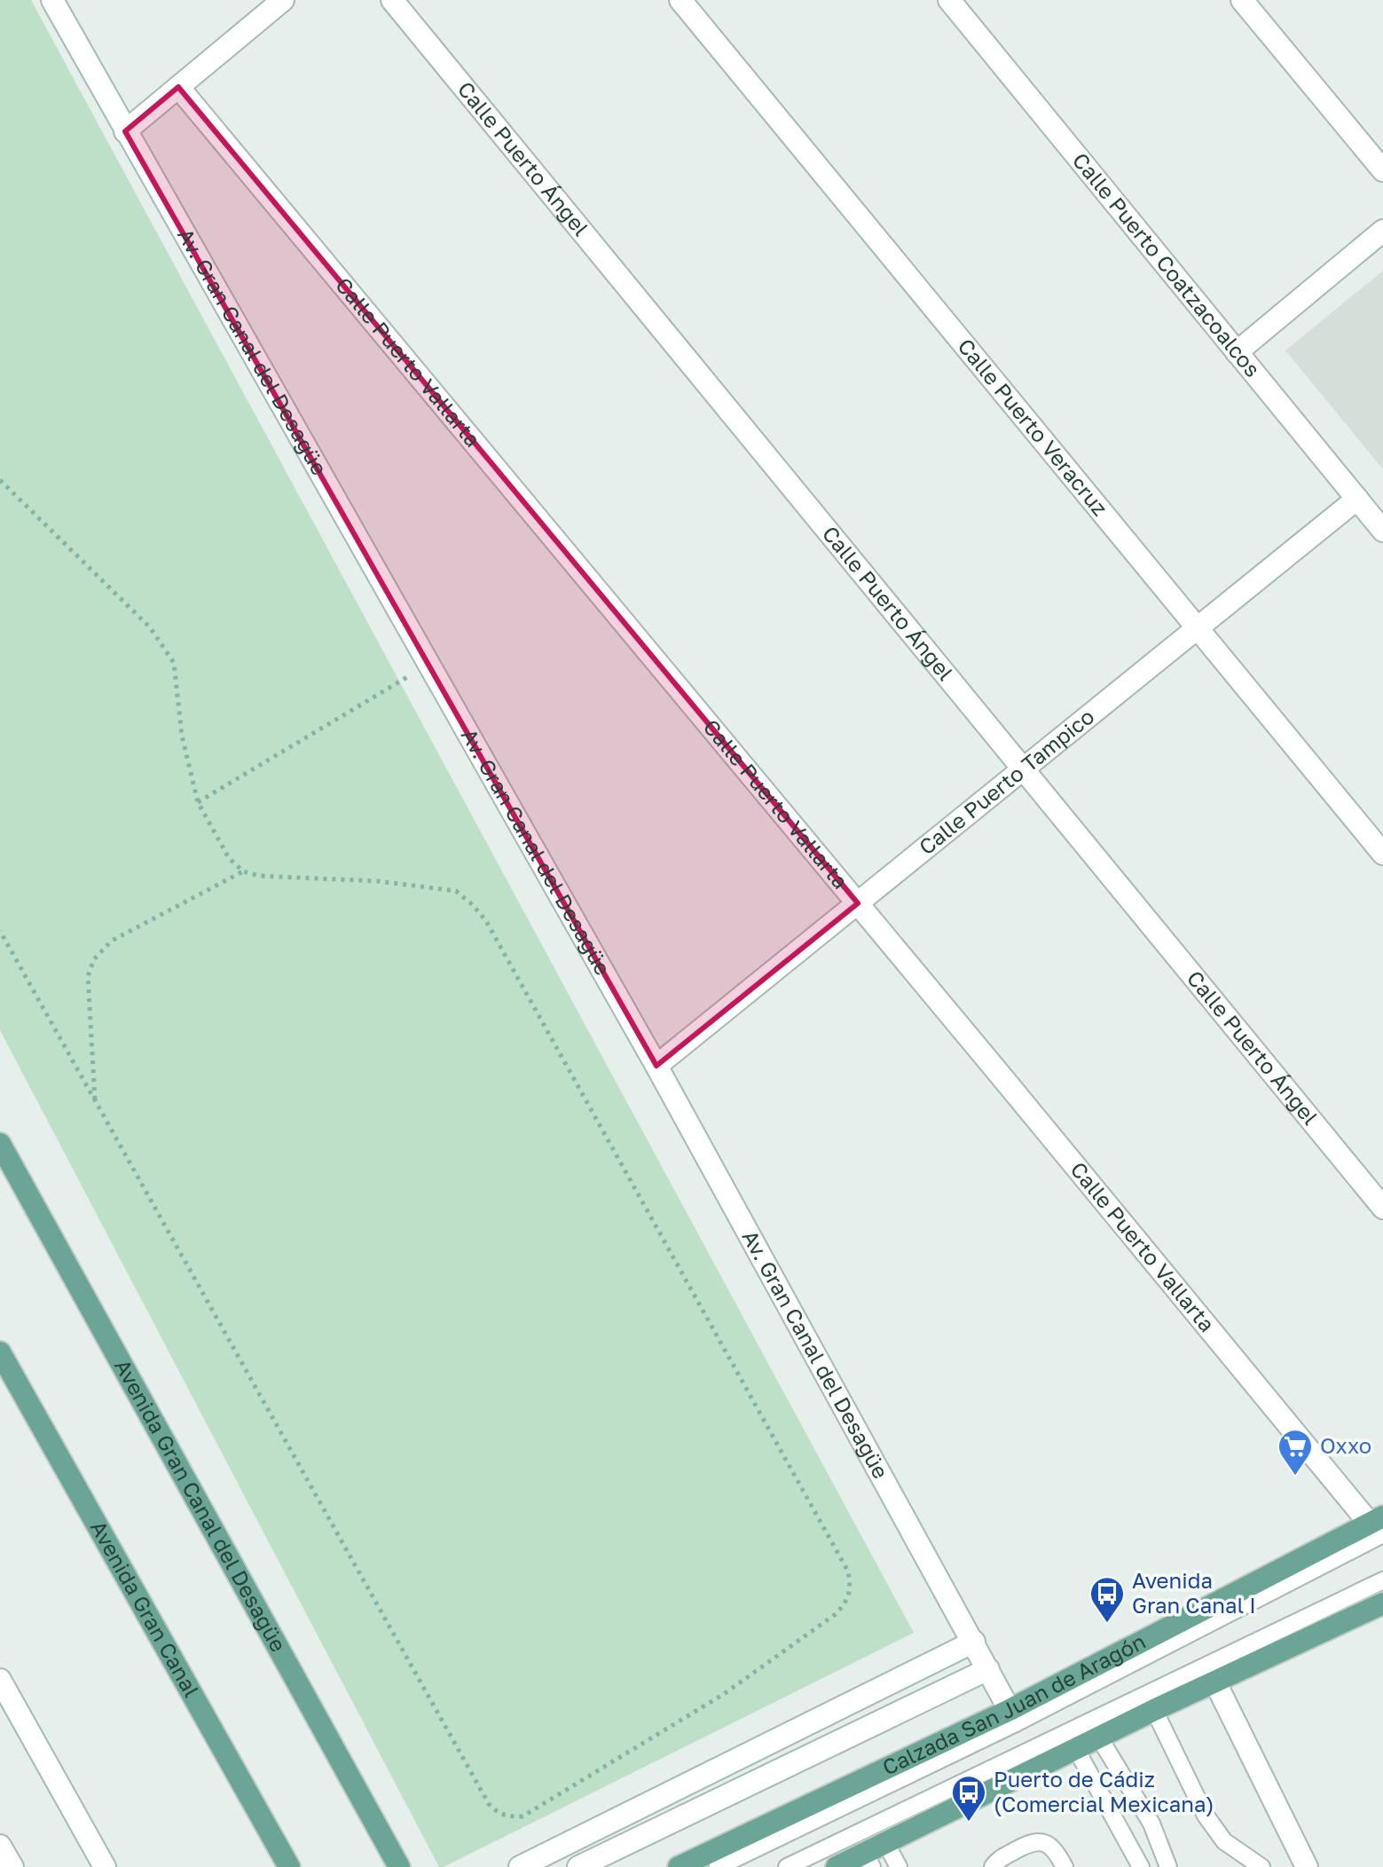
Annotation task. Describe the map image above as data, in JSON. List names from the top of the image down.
{
  "streets": {
    "main road": ["Avenida Gran Canal del Desagüe", "Avenida Gran Canal", "Calzada San Juan de Aragón"],
    "street": [
      "Calle Puerto Ángel",
      "Calle Puerto Coatzacoalcos",
      "Av. Gran Canal del Desagüe",
      "Calle Puerto Vallarta",
      "Calle Puerto Veracruz",
      "Calle Puerto Tampico"
    ]
  },
  "crossings": [
    ["Calle Puerto Ángel", "Calle Puerto Tampico"],
    ["Calle Puerto Coatzacoalcos", "Calle Puerto Tampico"],
    ["Av. Gran Canal del Desagüe", "Calle Puerto Tampico"],
    ["Av. Gran Canal del Desagüe", "Calzada San Juan de Aragón"],
    ["Calle Puerto Vallarta", "Calle Puerto Tampico"],
    ["Calle Puerto Vallarta", "Calzada San Juan de Aragón"],
    ["Calle Puerto Veracruz", "Calle Puerto Tampico"]
  ],
  "places": {
    "supermarket": ["Oxxo"],
    "bus stop": ["Avenida Gran Canal I", "Puerto de Cádiz (Comercial Mexicana)"]
  }
}
